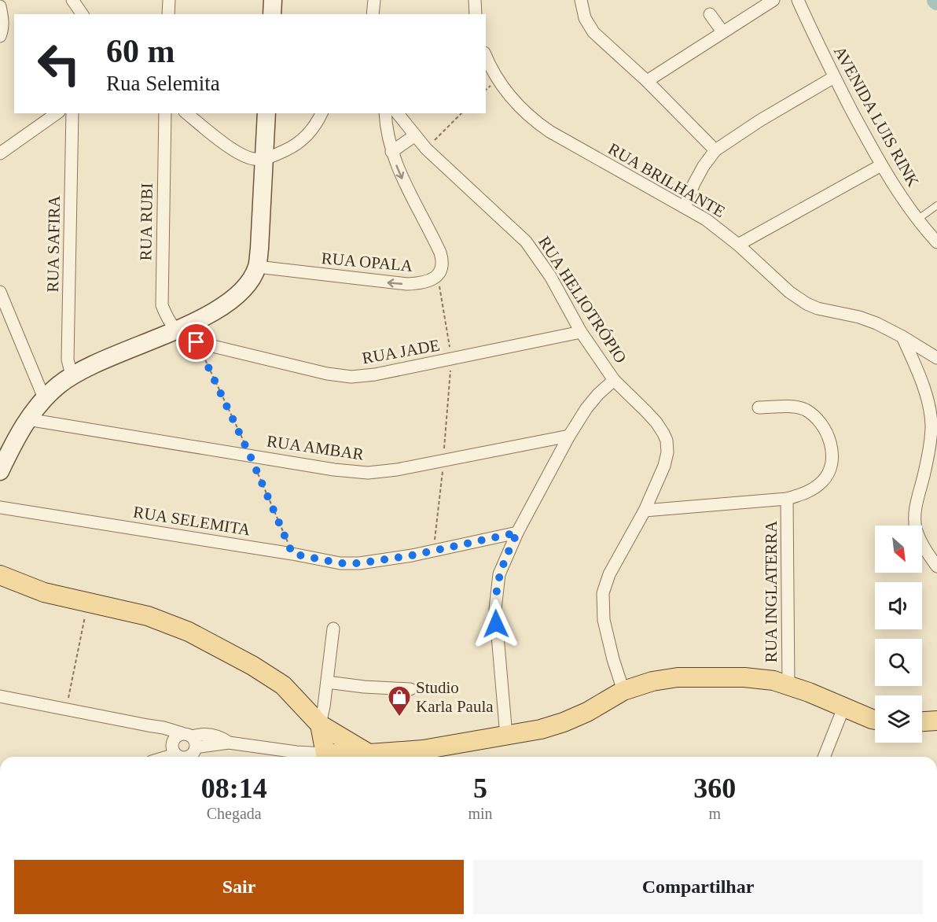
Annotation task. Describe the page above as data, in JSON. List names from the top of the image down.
{
  "streets": {
    "street": [
      "AVENIDA LUIS RINK",
      "RUA BRILHANTE",
      "RUA RUBI",
      "RUA SAFIRA",
      "RUA OPALA",
      "RUA HELIOTRÓPIO",
      "RUA JADE",
      "RUA AMBAR",
      "RUA SELEMITA",
      "RUA INGLATERRA"
    ]
  },
  "crossings": [
    ["RUA RUBI", "RUA JADE"],
    ["RUA HELIOTRÓPIO", "RUA JADE"]
  ],
  "one_way": ["RUA OPALA"],
  "places": {
    "shop": ["Studio Karla Paula"]
  },
  "north": "bottom right",
  "page": {
    "turn": ["60 m", "Rua Selemita"],
    "eta": [
      "08:14",
      "Chegada",
      "5",
      "min",
      "360",
      "m"
    ],
    "buttons": ["Sair", "Compartilhar"]
  }
}
